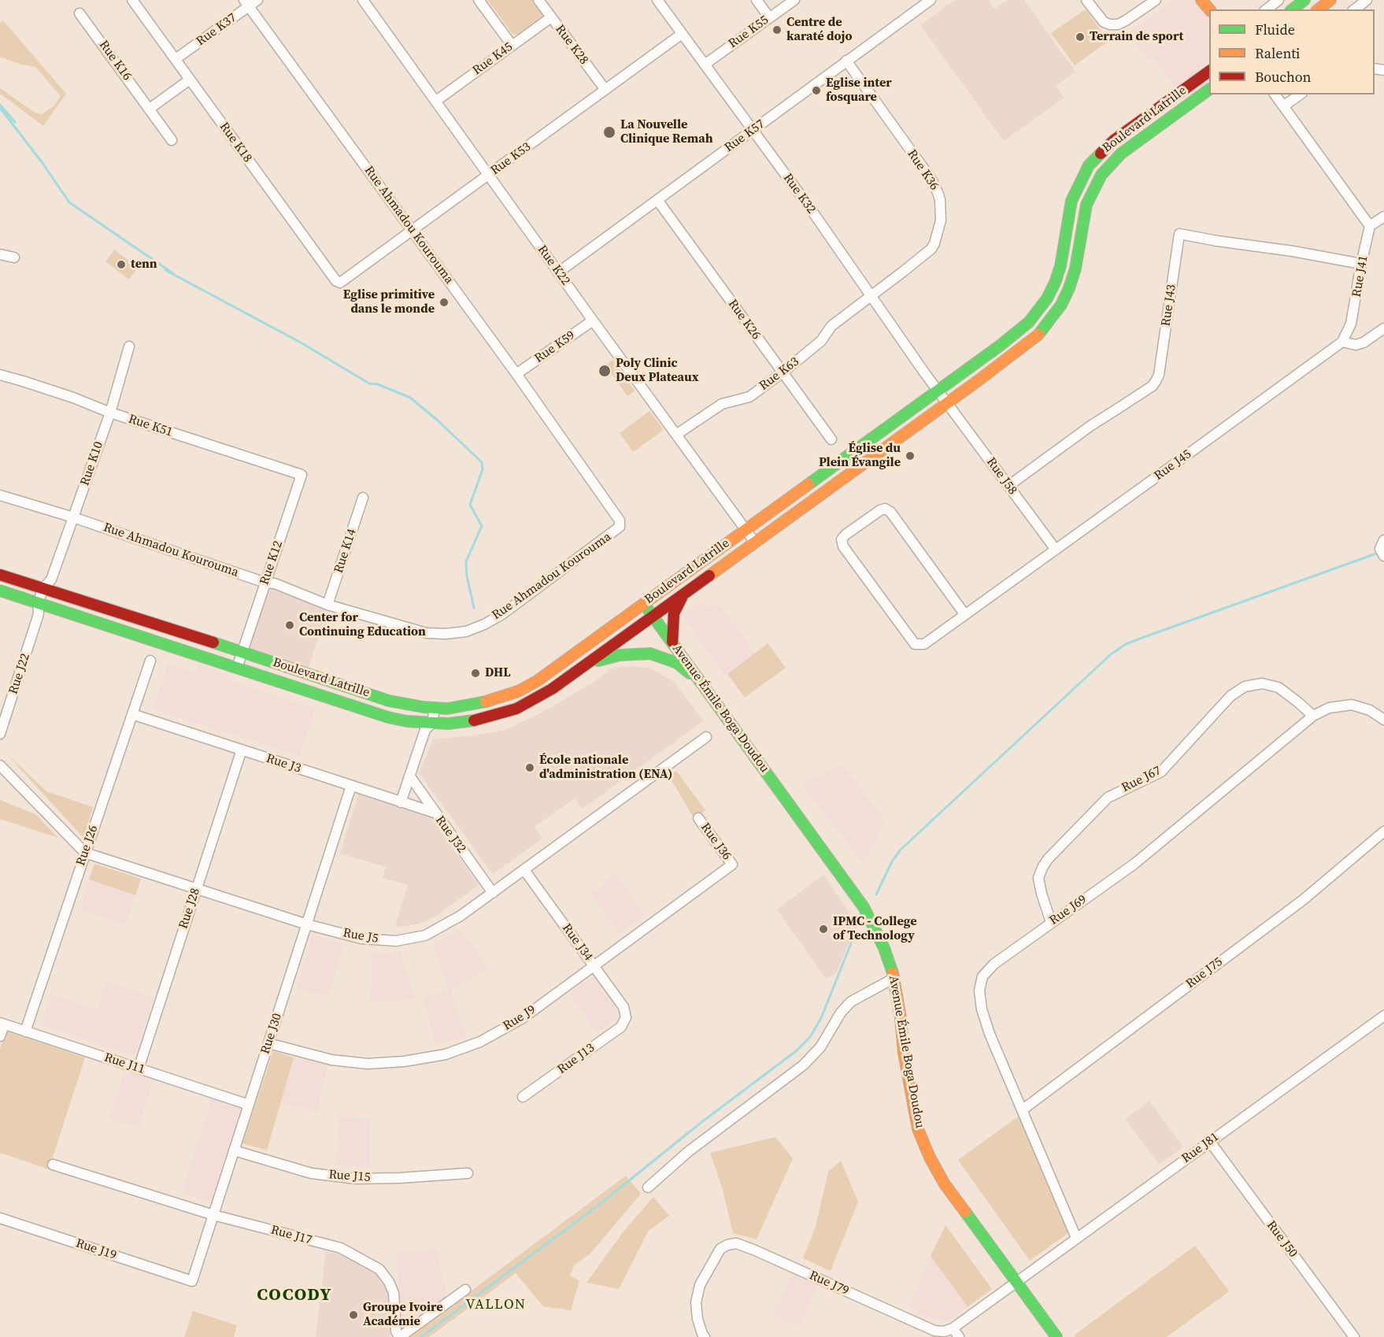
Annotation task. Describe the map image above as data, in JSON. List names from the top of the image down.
{
  "streets": {
    "main road": ["Boulevard Latrille", "Avenue Émile Boga Doudou"],
    "street": [
      "Rue K37",
      "Rue K55",
      "Rue K28",
      "Rue K45",
      "Rue K16",
      "Rue K57",
      "Rue K18",
      "Rue K53",
      "Rue K36",
      "Rue K32",
      "Rue Ahmadou Kourouma",
      "Rue K22",
      "Rue J41",
      "Rue J43",
      "Rue K26",
      "Rue K59",
      "Rue K63",
      "Rue K51",
      "Rue K10",
      "Rue J45",
      "Rue J58",
      "Rue K14",
      "Rue K12",
      "Rue J22",
      "Rue J3",
      "Rue J67",
      "Rue J32",
      "Rue J36",
      "Rue J26",
      "Rue J28",
      "Rue J69",
      "Rue J5",
      "Rue J34",
      "Rue J75",
      "Rue J9",
      "Rue J30",
      "Rue J13",
      "Rue J11",
      "Rue J81",
      "Rue J15",
      "Rue J17",
      "Rue J50",
      "Rue J19",
      "Rue J79"
    ]
  },
  "crossings": [
    ["Rue K37", "Rue K18"],
    ["Rue K37", "Rue Ahmadou Kourouma"],
    ["Rue K55", "Rue K32"],
    ["Rue K28", "Rue K45"],
    ["Rue K28", "Rue K53"],
    ["Rue K45", "Rue K22"],
    ["Boulevard Latrille", "Rue K32"],
    ["Boulevard Latrille", "Rue K22"],
    ["Boulevard Latrille", "Rue J58"],
    ["Boulevard Latrille", "Rue K12"],
    ["Boulevard Latrille", "Rue J22"],
    ["Boulevard Latrille", "Avenue Émile Boga Doudou"],
    ["Rue K57", "Rue K36"],
    ["Rue K57", "Rue K32"],
    ["Rue K57", "Rue K22"],
    ["Rue K57", "Rue K26"],
    ["Rue K18", "Rue K53"],
    ["Rue K53", "Rue K32"],
    ["Rue K53", "Rue Ahmadou Kourouma"],
    ["Rue K53", "Rue K22"],
    ["Rue K36", "Rue K32"],
    ["Rue K36", "Rue K63"],
    ["Rue K32", "Rue K63"],
    ["Rue K32", "Rue J58"],
    ["Rue Ahmadou Kourouma", "Rue K59"],
    ["Rue Ahmadou Kourouma", "Rue K10"],
    ["Rue Ahmadou Kourouma", "Rue K14"],
    ["Rue Ahmadou Kourouma", "Rue K12"],
    ["Rue K22", "Rue K59"],
    ["Rue K22", "Rue K63"],
    ["Rue J41", "Rue J43"],
    ["Rue J41", "Rue J45"],
    ["Rue J43", "Rue J58"],
    ["Rue K26", "Rue K63"],
    ["Rue K51", "Rue K10"],
    ["Rue K51", "Rue K12"],
    ["Rue K10", "Rue J22"],
    ["Rue J45", "Rue J58"],
    ["Avenue Émile Boga Doudou", "Rue J81"],
    ["Rue J3", "Rue J32"],
    ["Rue J3", "Rue J26"],
    ["Rue J3", "Rue J28"],
    ["Rue J3", "Rue J30"],
    ["Rue J67", "Rue J69"],
    ["Rue J32", "Rue J5"],
    ["Rue J36", "Rue J9"],
    ["Rue J26", "Rue J5"],
    ["Rue J26", "Rue J11"],
    ["Rue J28", "Rue J5"],
    ["Rue J28", "Rue J11"],
    ["Rue J69", "Rue J75"],
    ["Rue J69", "Rue J81"],
    ["Rue J5", "Rue J34"],
    ["Rue J5", "Rue J30"],
    ["Rue J34", "Rue J9"],
    ["Rue J34", "Rue J13"],
    ["Rue J9", "Rue J30"],
    ["Rue J30", "Rue J11"],
    ["Rue J30", "Rue J15"],
    ["Rue J30", "Rue J17"],
    ["Rue J30", "Rue J19"],
    ["Rue J81", "Rue J50"]
  ],
  "districts": ["COCODY", "VALLON"],
  "places": [
    "Centre de karaté dojo",
    "Terrain de sport",
    "Eglise inter fosquare",
    "La Nouvelle Clinique Remah",
    "tenn",
    "Eglise primitive dans le monde",
    "Poly Clinic Deux Plateaux",
    "Église du Plein Évangile",
    "Center for Continuing Education",
    "DHL",
    "École nationale d'administration (ENA)",
    "IPMC - College of Technology",
    "Groupe Ivoire Académie"
  ],
  "legend": ["Fluide", "Ralenti", "Bouchon"]
}
